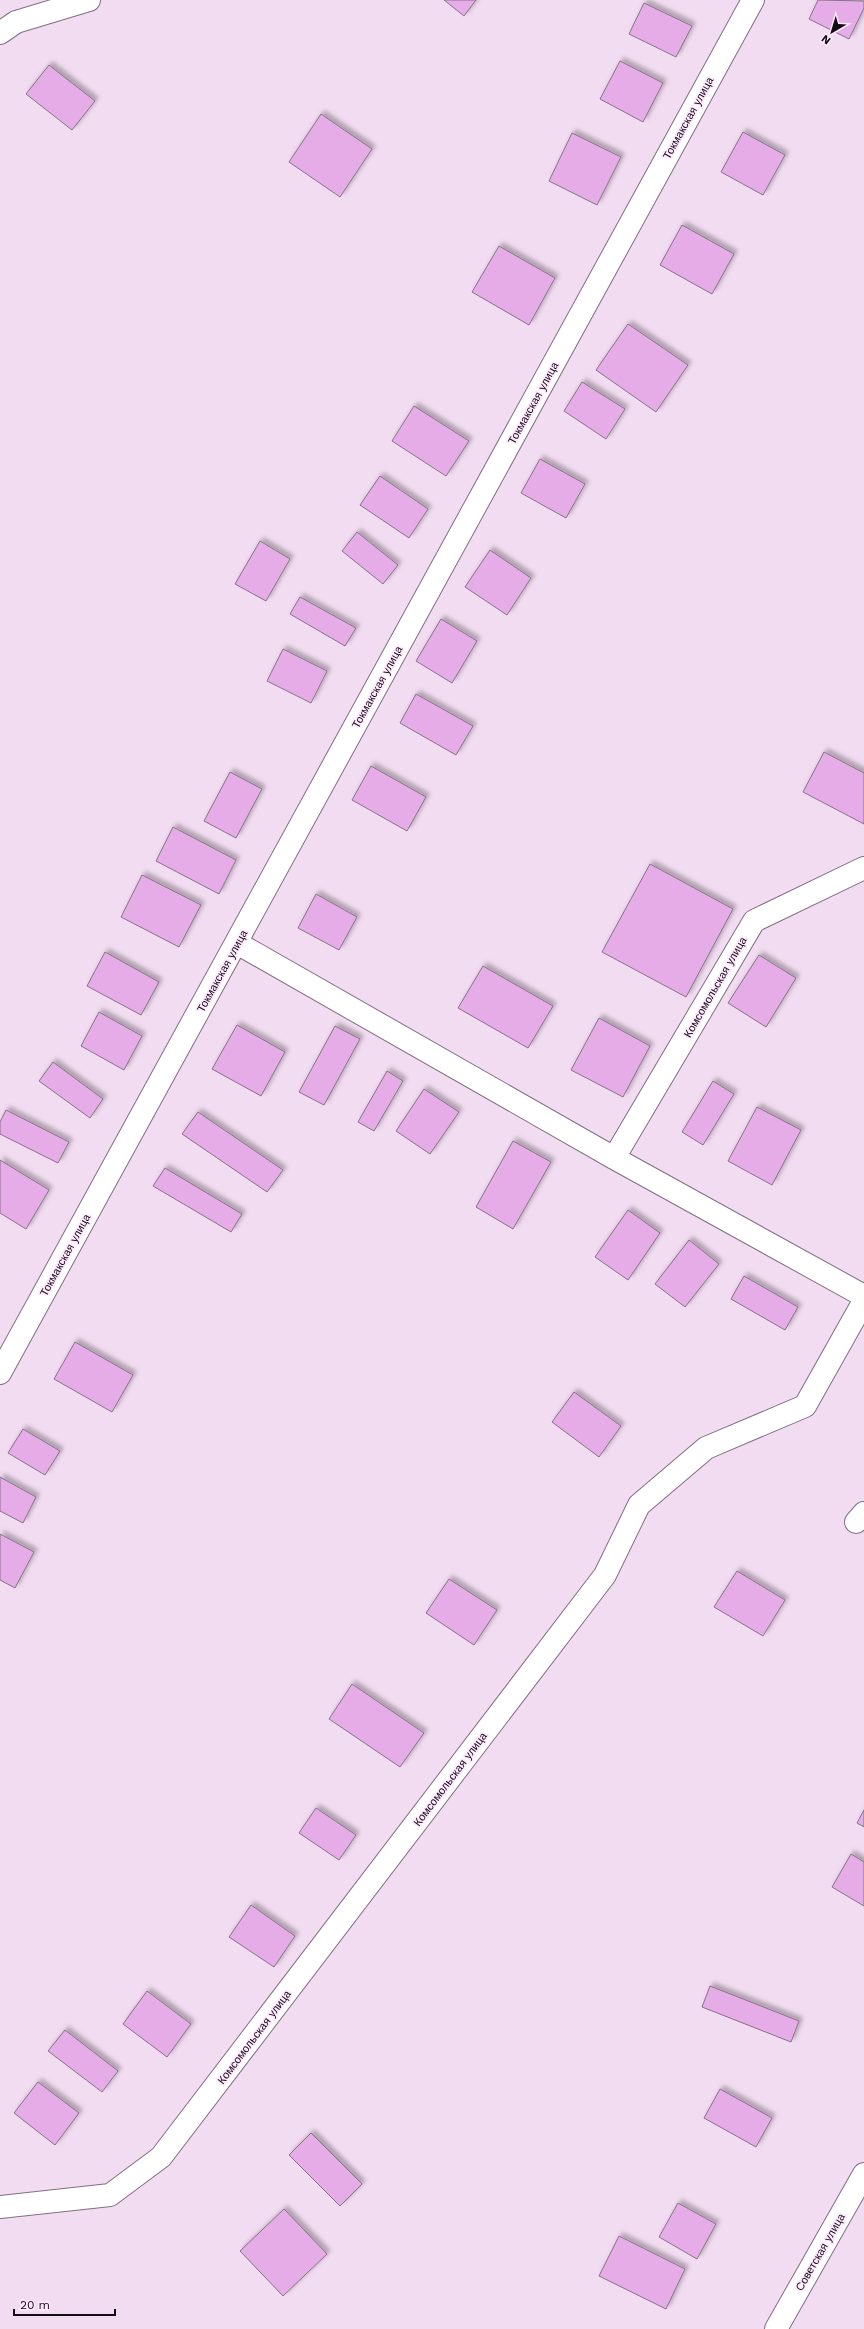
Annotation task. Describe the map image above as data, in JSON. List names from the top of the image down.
{
  "streets": {
    "street": ["Токмакская улица", "Комсомольская улица", "Советская улица"]
  },
  "scale_bar": "20 m",
  "north": "bottom left"
}
